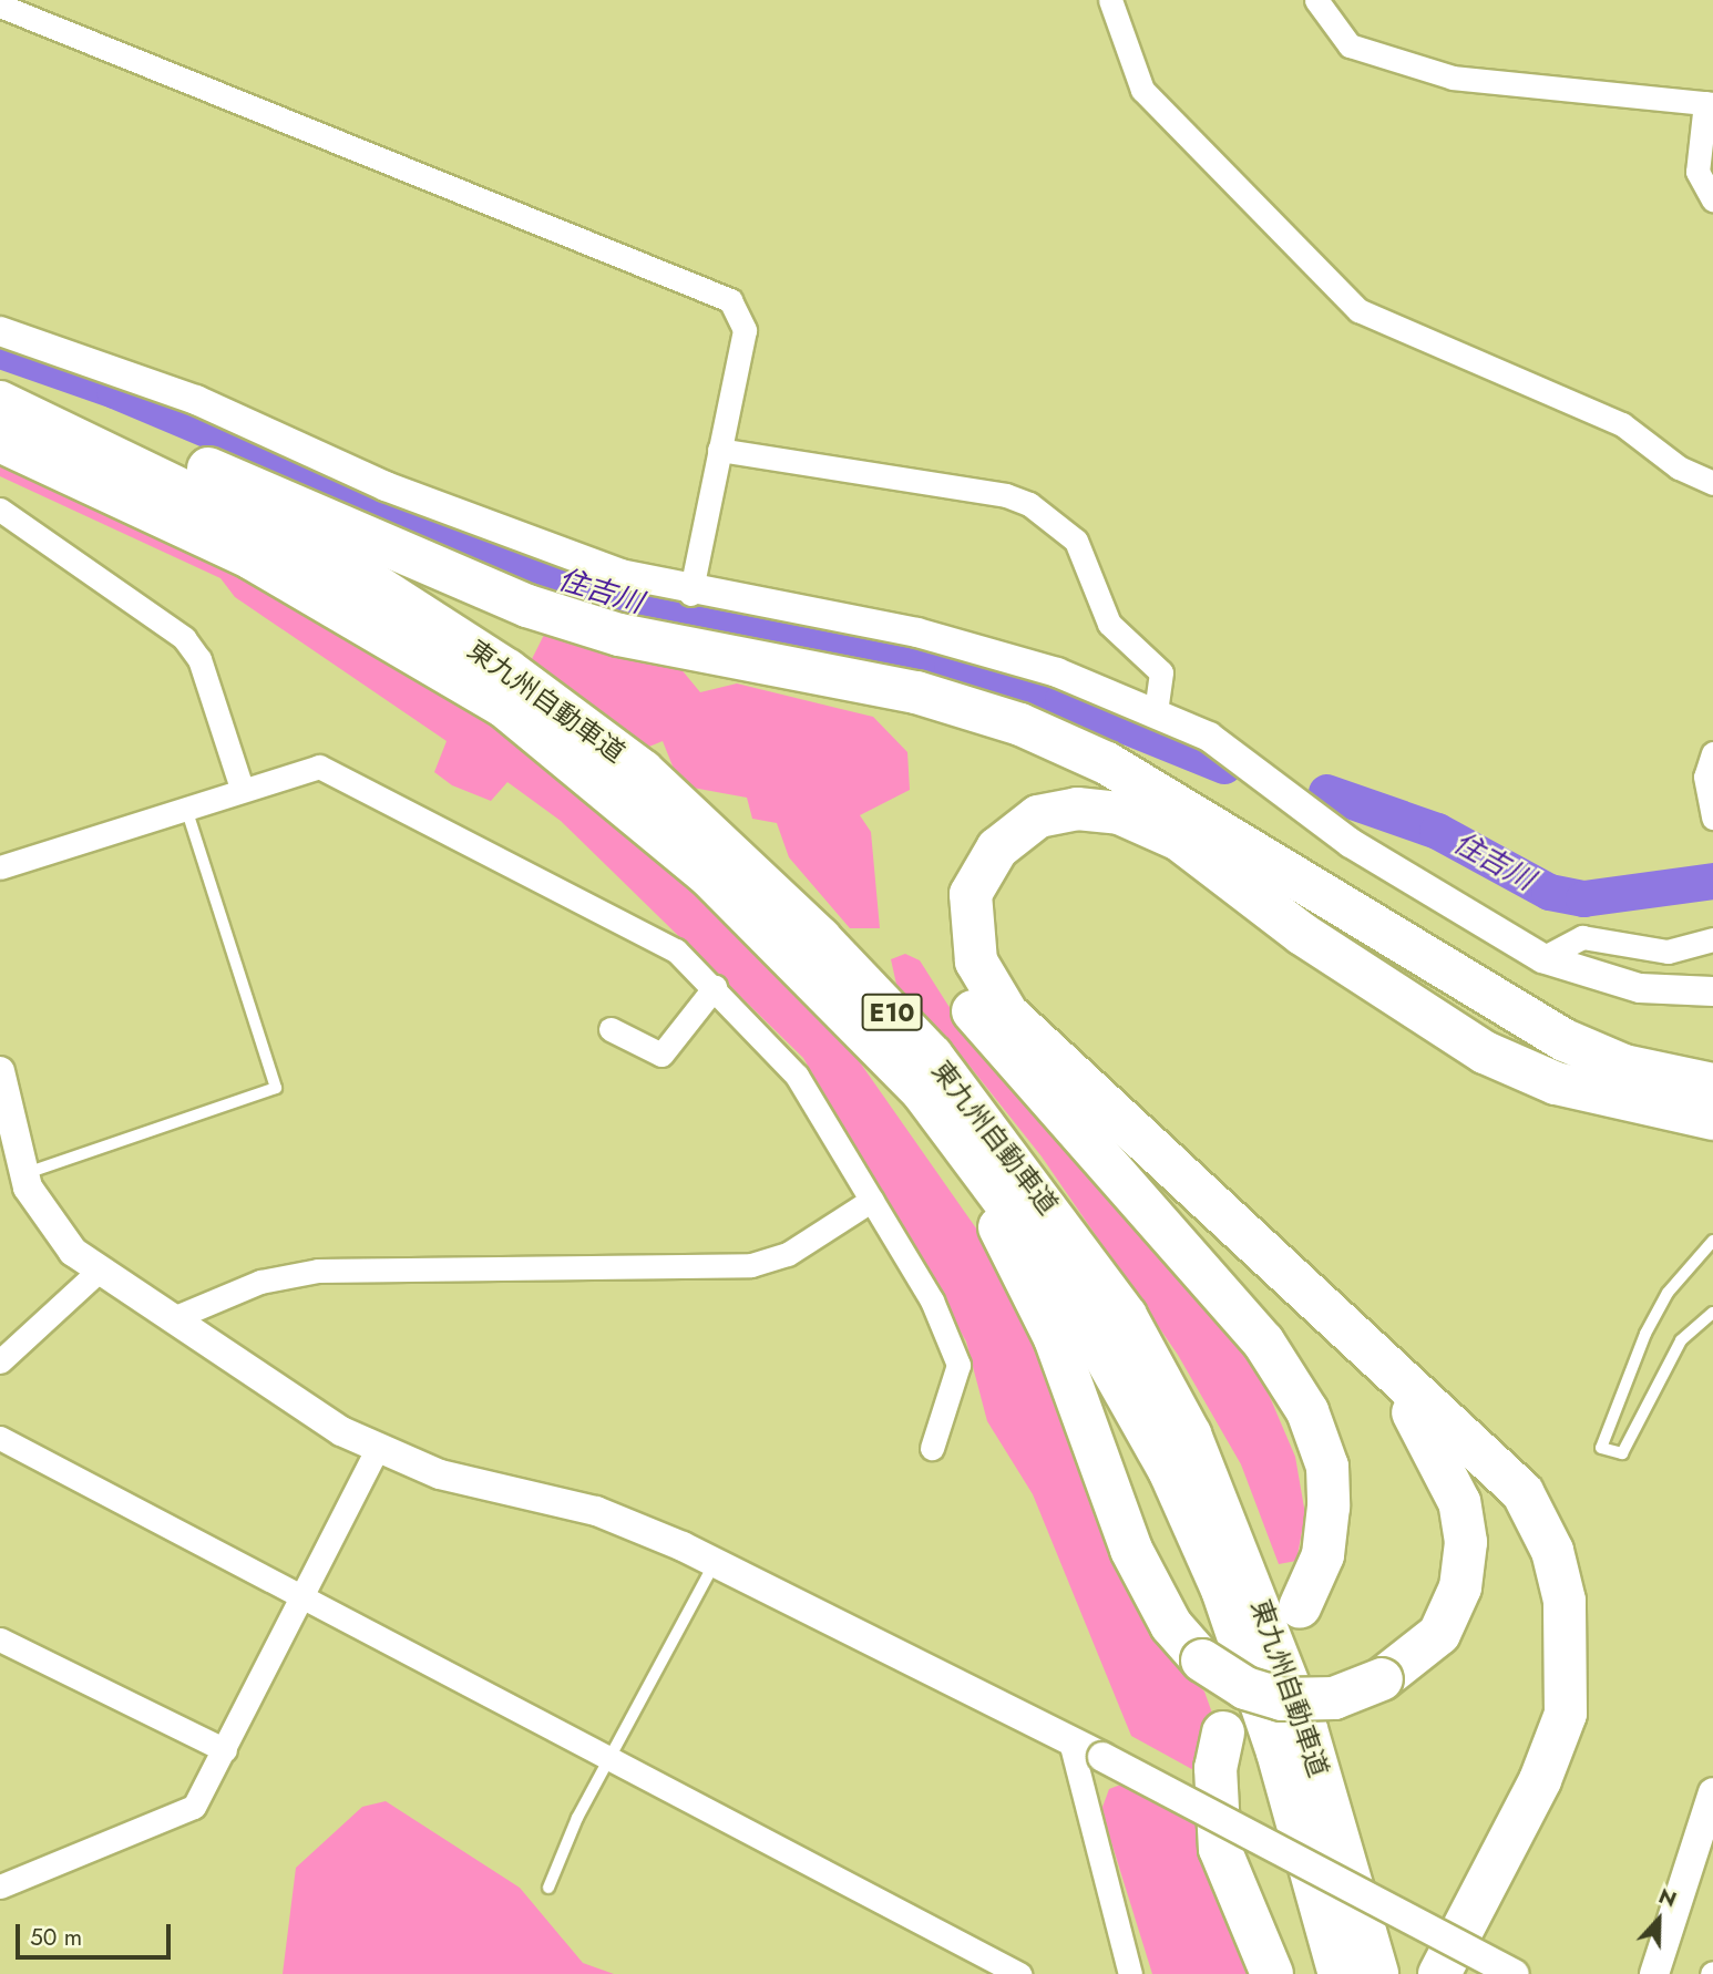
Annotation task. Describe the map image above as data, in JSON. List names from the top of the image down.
{
  "streets": {
    "highway": ["東九州自動車道", "E10"]
  },
  "water": ["住吉川"],
  "scale_bar": "50 m",
  "north": "top"
}
